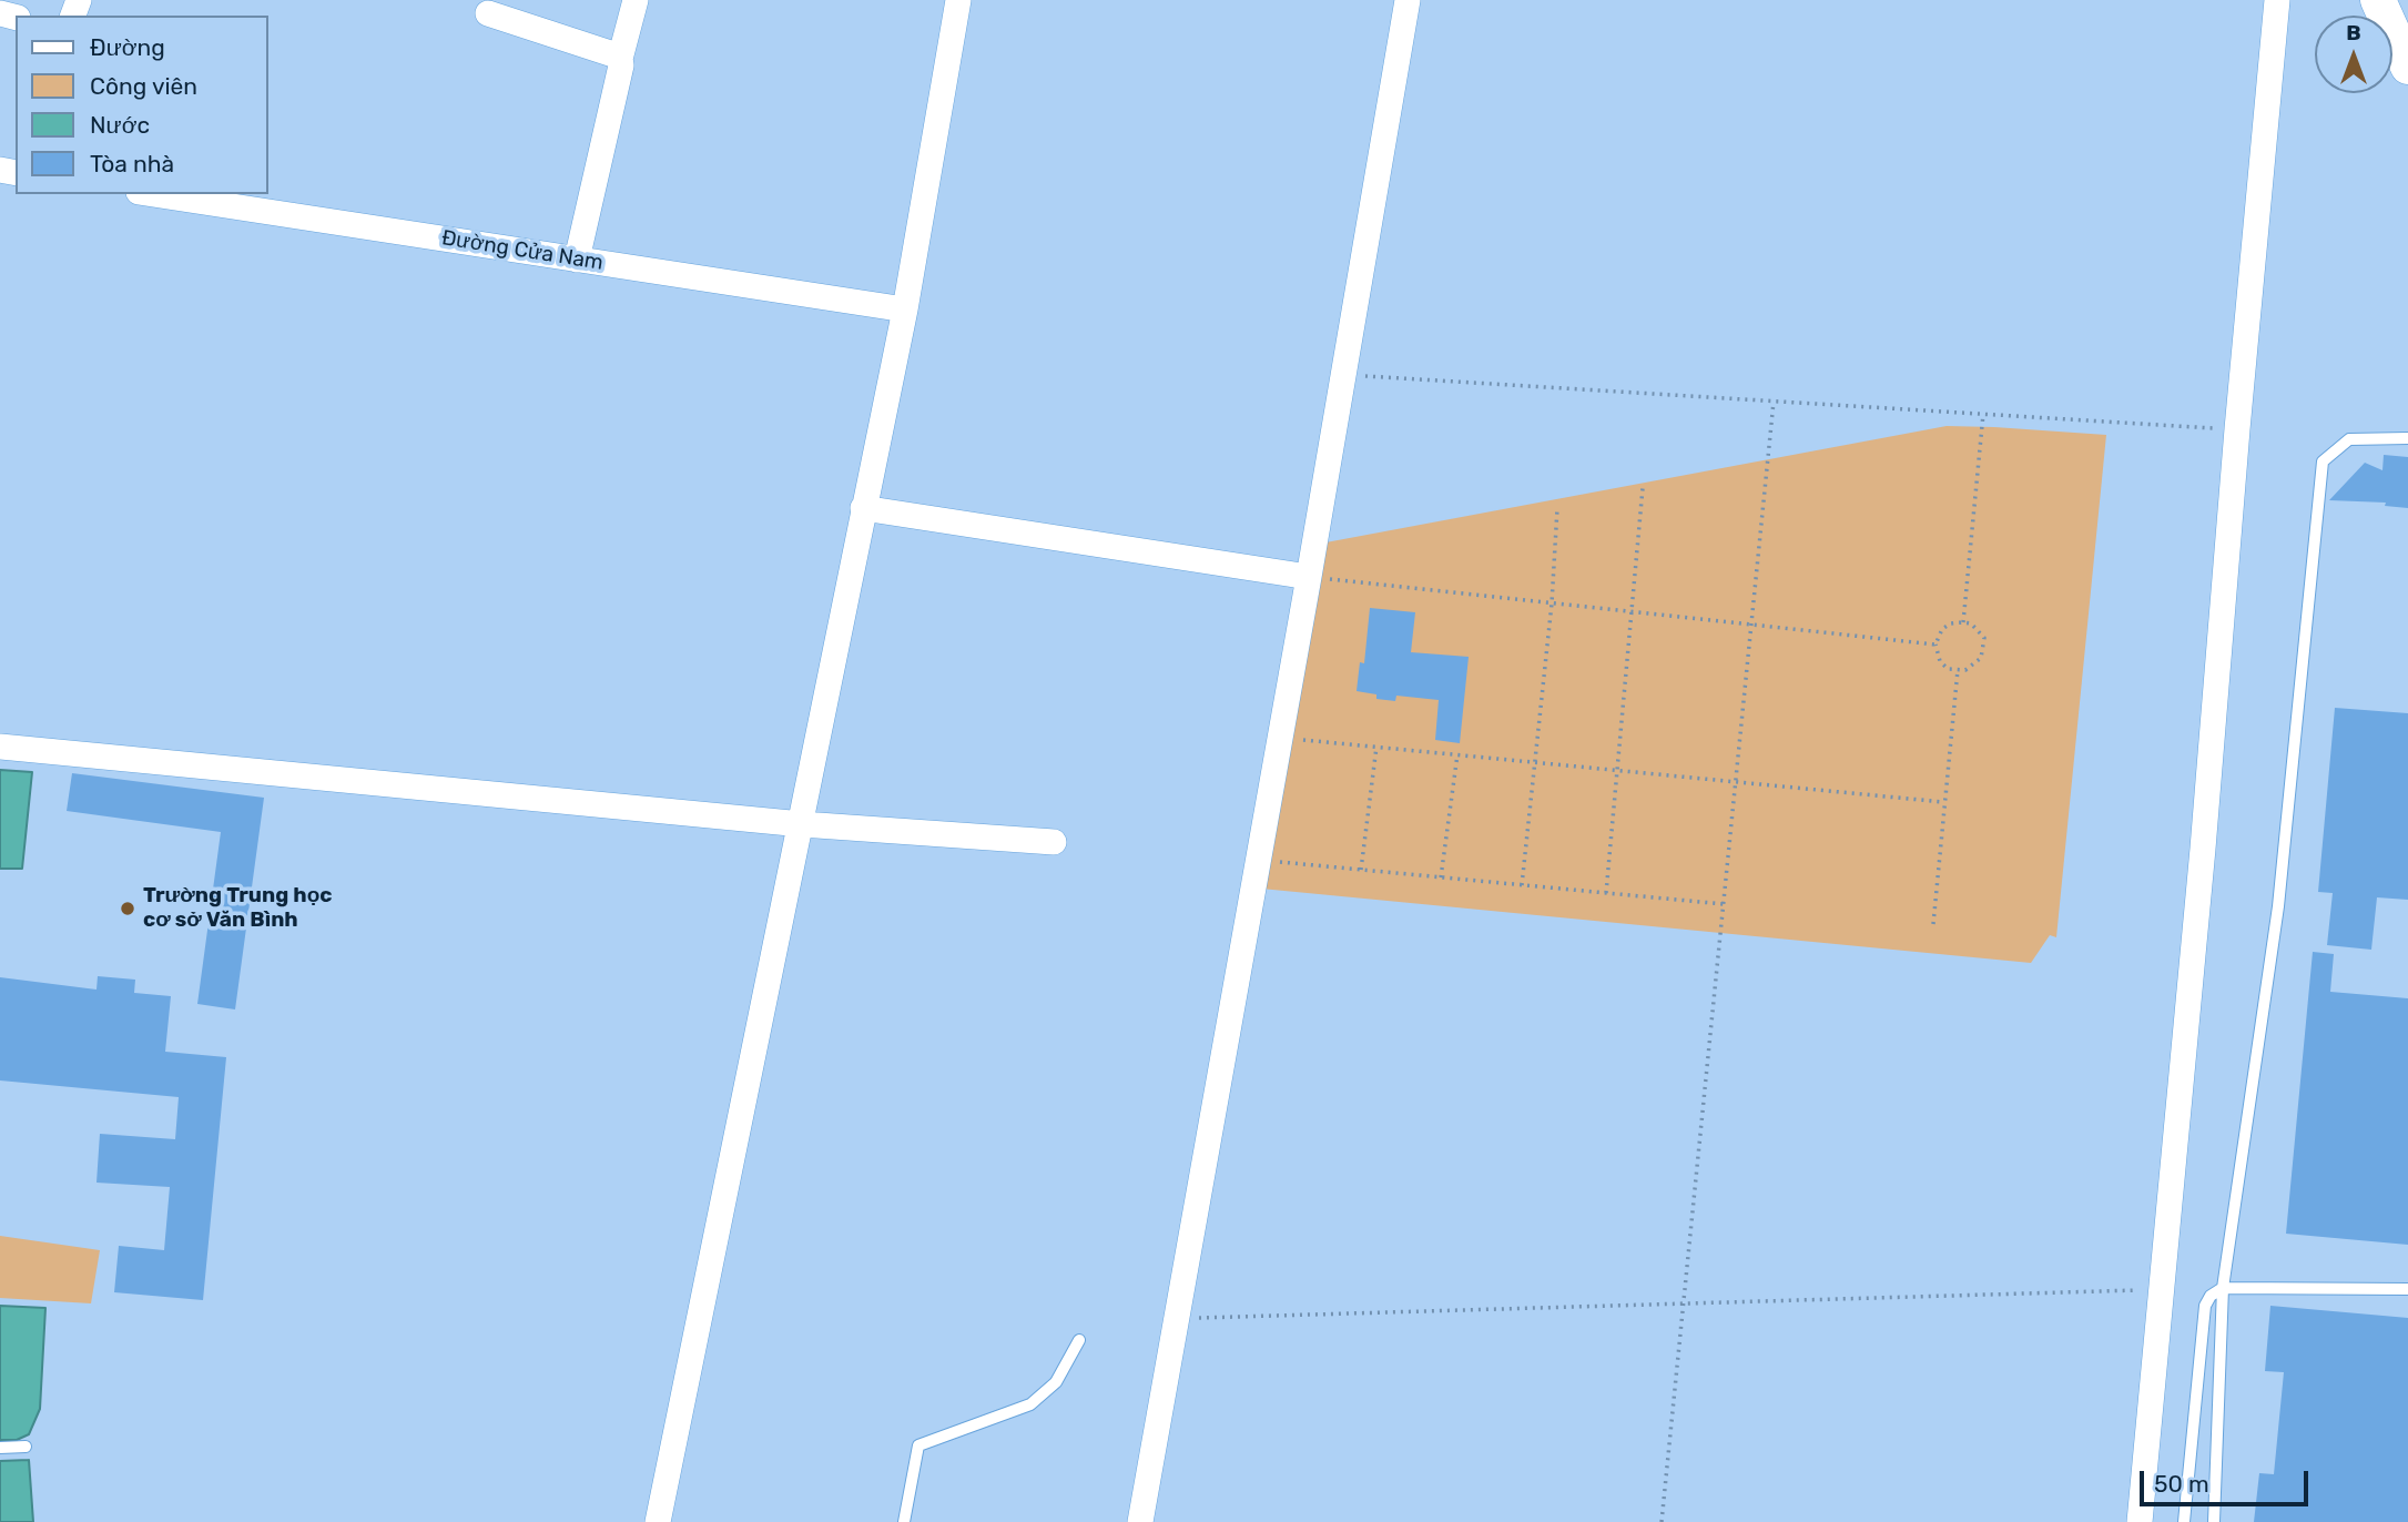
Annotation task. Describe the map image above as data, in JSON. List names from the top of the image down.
{
  "streets": {
    "street": ["Đường Cửa Nam"]
  },
  "places": ["Trường Trung học cơ sở Văn Bình"],
  "legend": [
    "Đường",
    "Công viên",
    "Nước",
    "Tòa nhà"
  ],
  "scale_bar": "50 m",
  "north": "top"
}
